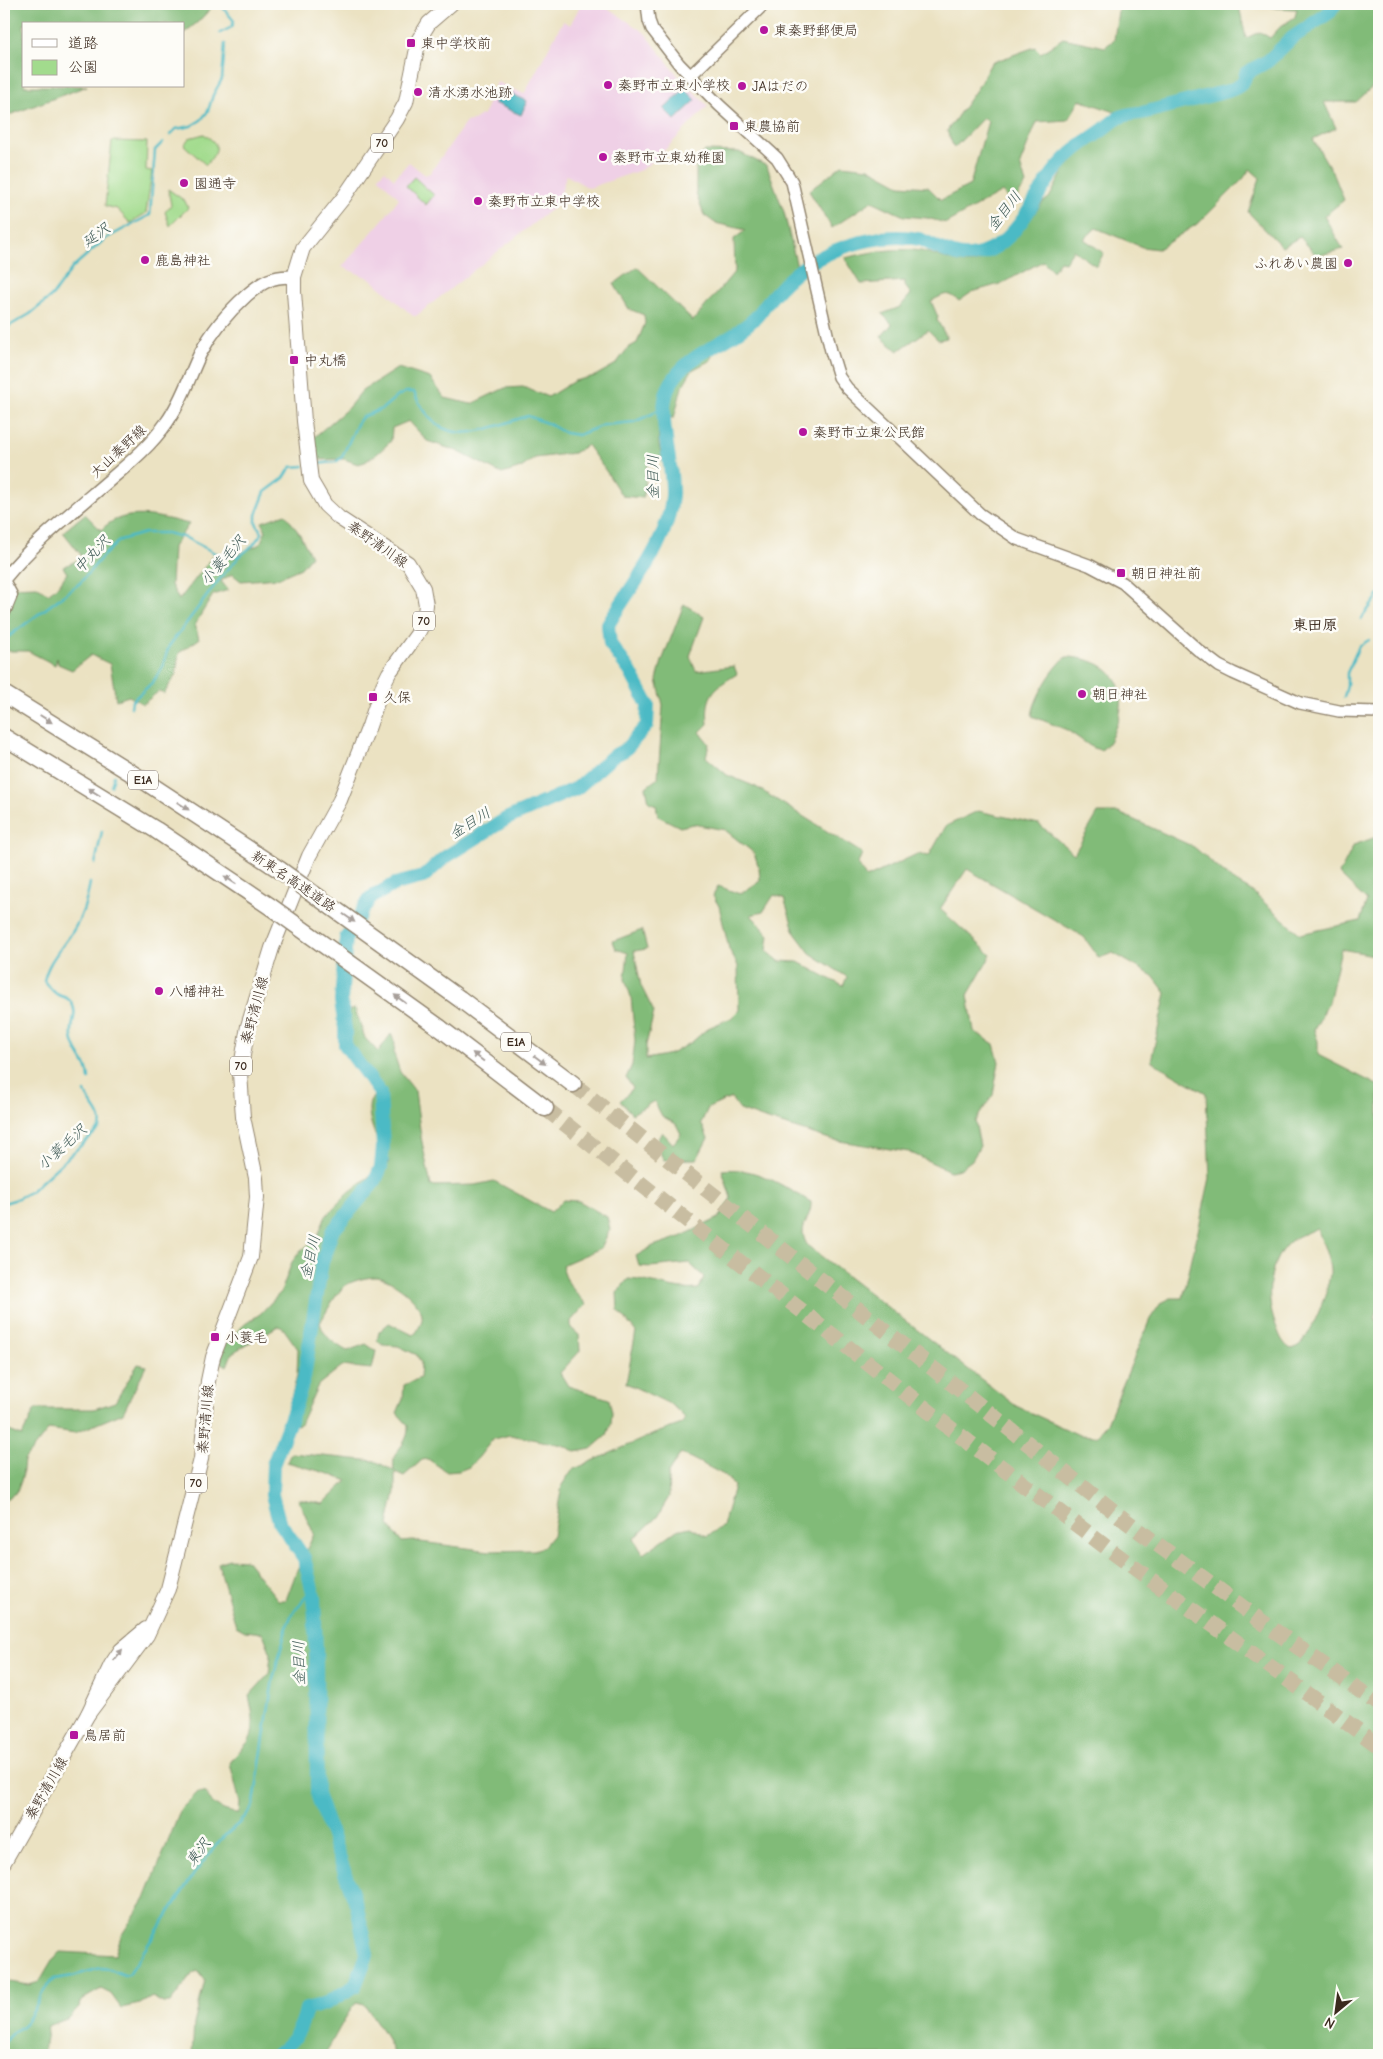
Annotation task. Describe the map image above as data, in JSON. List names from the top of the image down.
{
  "streets": {
    "highway": ["E1A", "新東名高速道路"],
    "main road": ["70", "大山秦野線", "秦野清川線"]
  },
  "crossings": [
    ["70", "大山秦野線"],
    ["70", "秦野清川線"],
    ["大山秦野線", "秦野清川線"]
  ],
  "districts": ["東田原"],
  "water": [
    "金目川",
    "延沢",
    "中丸沢",
    "小蓑毛沢",
    "東沢"
  ],
  "places": {
    "other": [
      "東秦野郵便局",
      "秦野市立東小学校",
      "JAはだの",
      "清水湧水池跡",
      "秦野市立東幼稚園",
      "園通寺",
      "秦野市立東中学校",
      "鹿島神社",
      "ふれあい農園",
      "秦野市立東公民館",
      "朝日神社",
      "八幡神社"
    ],
    "transit": [
      "東中学校前",
      "東農協前",
      "中丸橋",
      "朝日神社前",
      "久保",
      "小蓑毛",
      "鳥居前"
    ]
  },
  "legend": ["道路", "公園"],
  "north": "bottom left"
}
